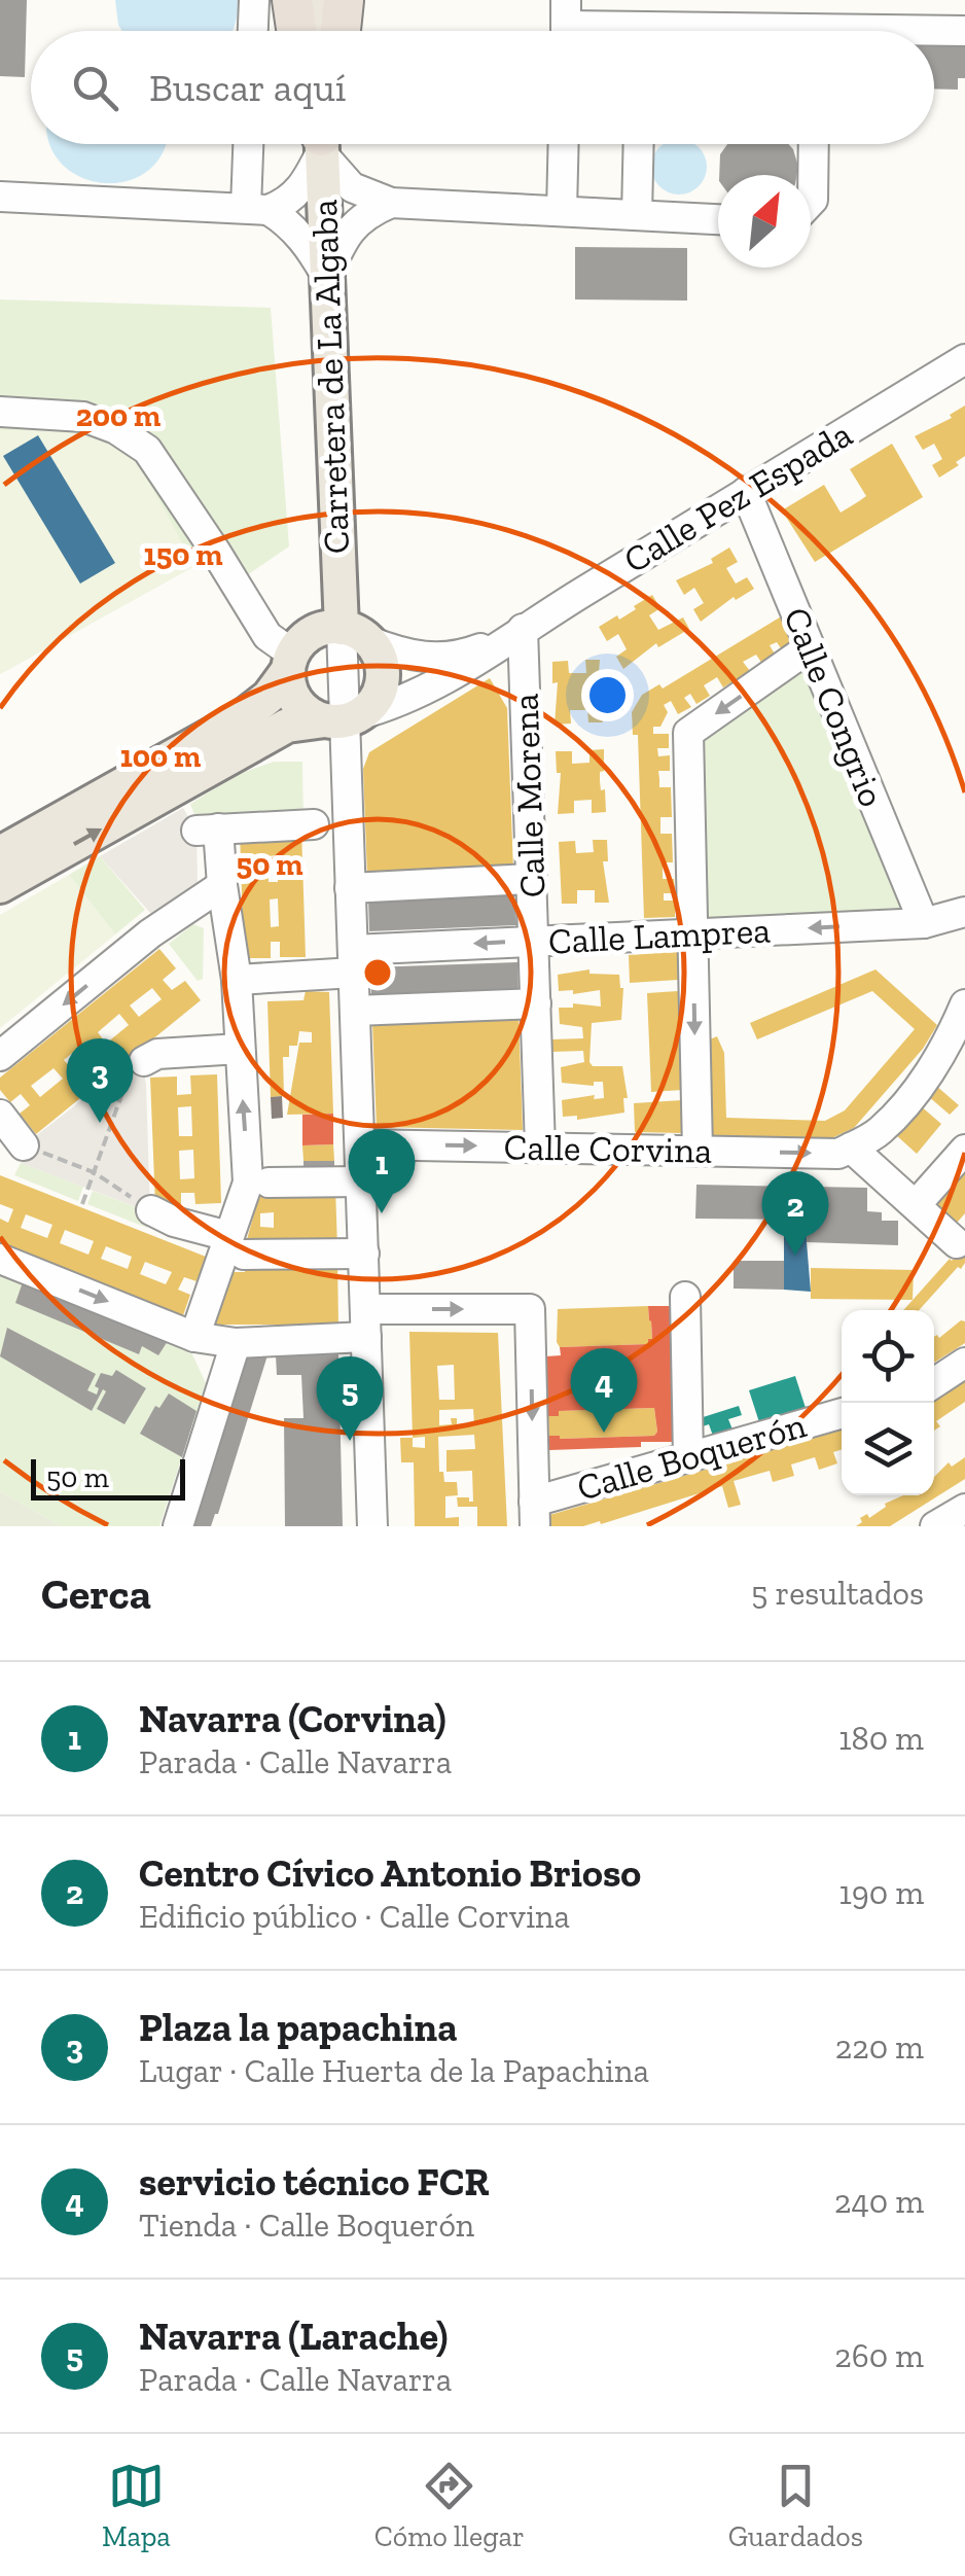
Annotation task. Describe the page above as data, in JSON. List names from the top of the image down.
{
  "streets": {
    "main road": ["Carretera de La Algaba"],
    "street": [
      "Calle Pez Espada",
      "Calle Congrio",
      "Calle Morena",
      "Calle Lamprea",
      "Calle Corvina",
      "Calle Boquerón"
    ]
  },
  "crossings": [
    ["Carretera de La Algaba", "Calle Pez Espada"],
    ["Calle Pez Espada", "Calle Congrio"],
    ["Calle Pez Espada", "Calle Morena"],
    ["Calle Congrio", "Calle Lamprea"],
    ["Calle Morena", "Calle Lamprea"],
    ["Calle Morena", "Calle Corvina"]
  ],
  "scale_bar": "50 m",
  "north": "top right",
  "page": {
    "search": "Buscar aquí",
    "pins": [
      "3",
      "1",
      "2",
      "4",
      "5"
    ],
    "scale": "50 m",
    "heading": ["Cerca", "5 resultados"],
    "list": [
      {
        "mark": "1",
        "name": "Navarra (Corvina)",
        "note": "Parada · Calle Navarra",
        "value": "180 m"
      },
      {
        "mark": "2",
        "name": "Centro Cívico Antonio Brioso",
        "note": "Edificio público · Calle Corvina",
        "value": "190 m"
      },
      {
        "mark": "3",
        "name": "Plaza la papachina",
        "note": "Lugar · Calle Huerta de la Papachina",
        "value": "220 m"
      },
      {
        "mark": "4",
        "name": "servicio técnico FCR",
        "note": "Tienda · Calle Boquerón",
        "value": "240 m"
      },
      {
        "mark": "5",
        "name": "Navarra (Larache)",
        "note": "Parada · Calle Navarra",
        "value": "260 m"
      }
    ],
    "nav": ["Mapa", "Cómo llegar", "Guardados"]
  },
  "rings": [
    "200 m",
    "150 m",
    "100 m",
    "50 m"
  ]
}
